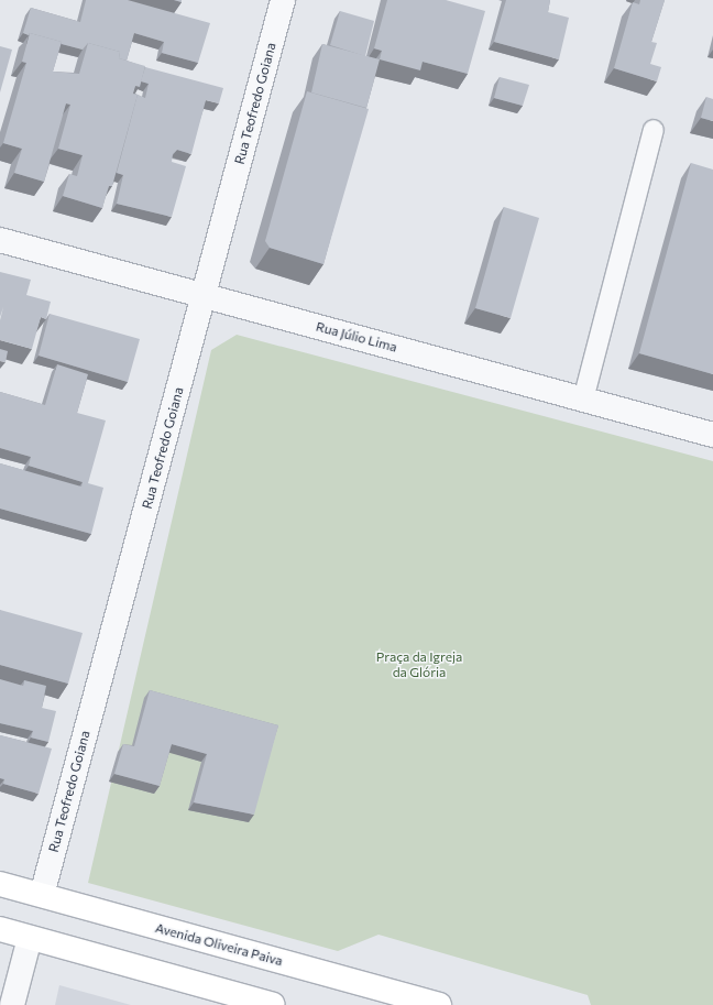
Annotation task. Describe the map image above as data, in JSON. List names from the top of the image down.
{
  "streets": {
    "main road": ["Avenida Oliveira Paiva"],
    "street": ["Rua Teofredo Goiana", "Rua Júlio Lima"]
  },
  "crossings": [
    ["Rua Teofredo Goiana", "Rua Júlio Lima"],
    ["Rua Teofredo Goiana", "Avenida Oliveira Paiva"]
  ],
  "parks": ["Praça da Igreja da Glória"]
}
